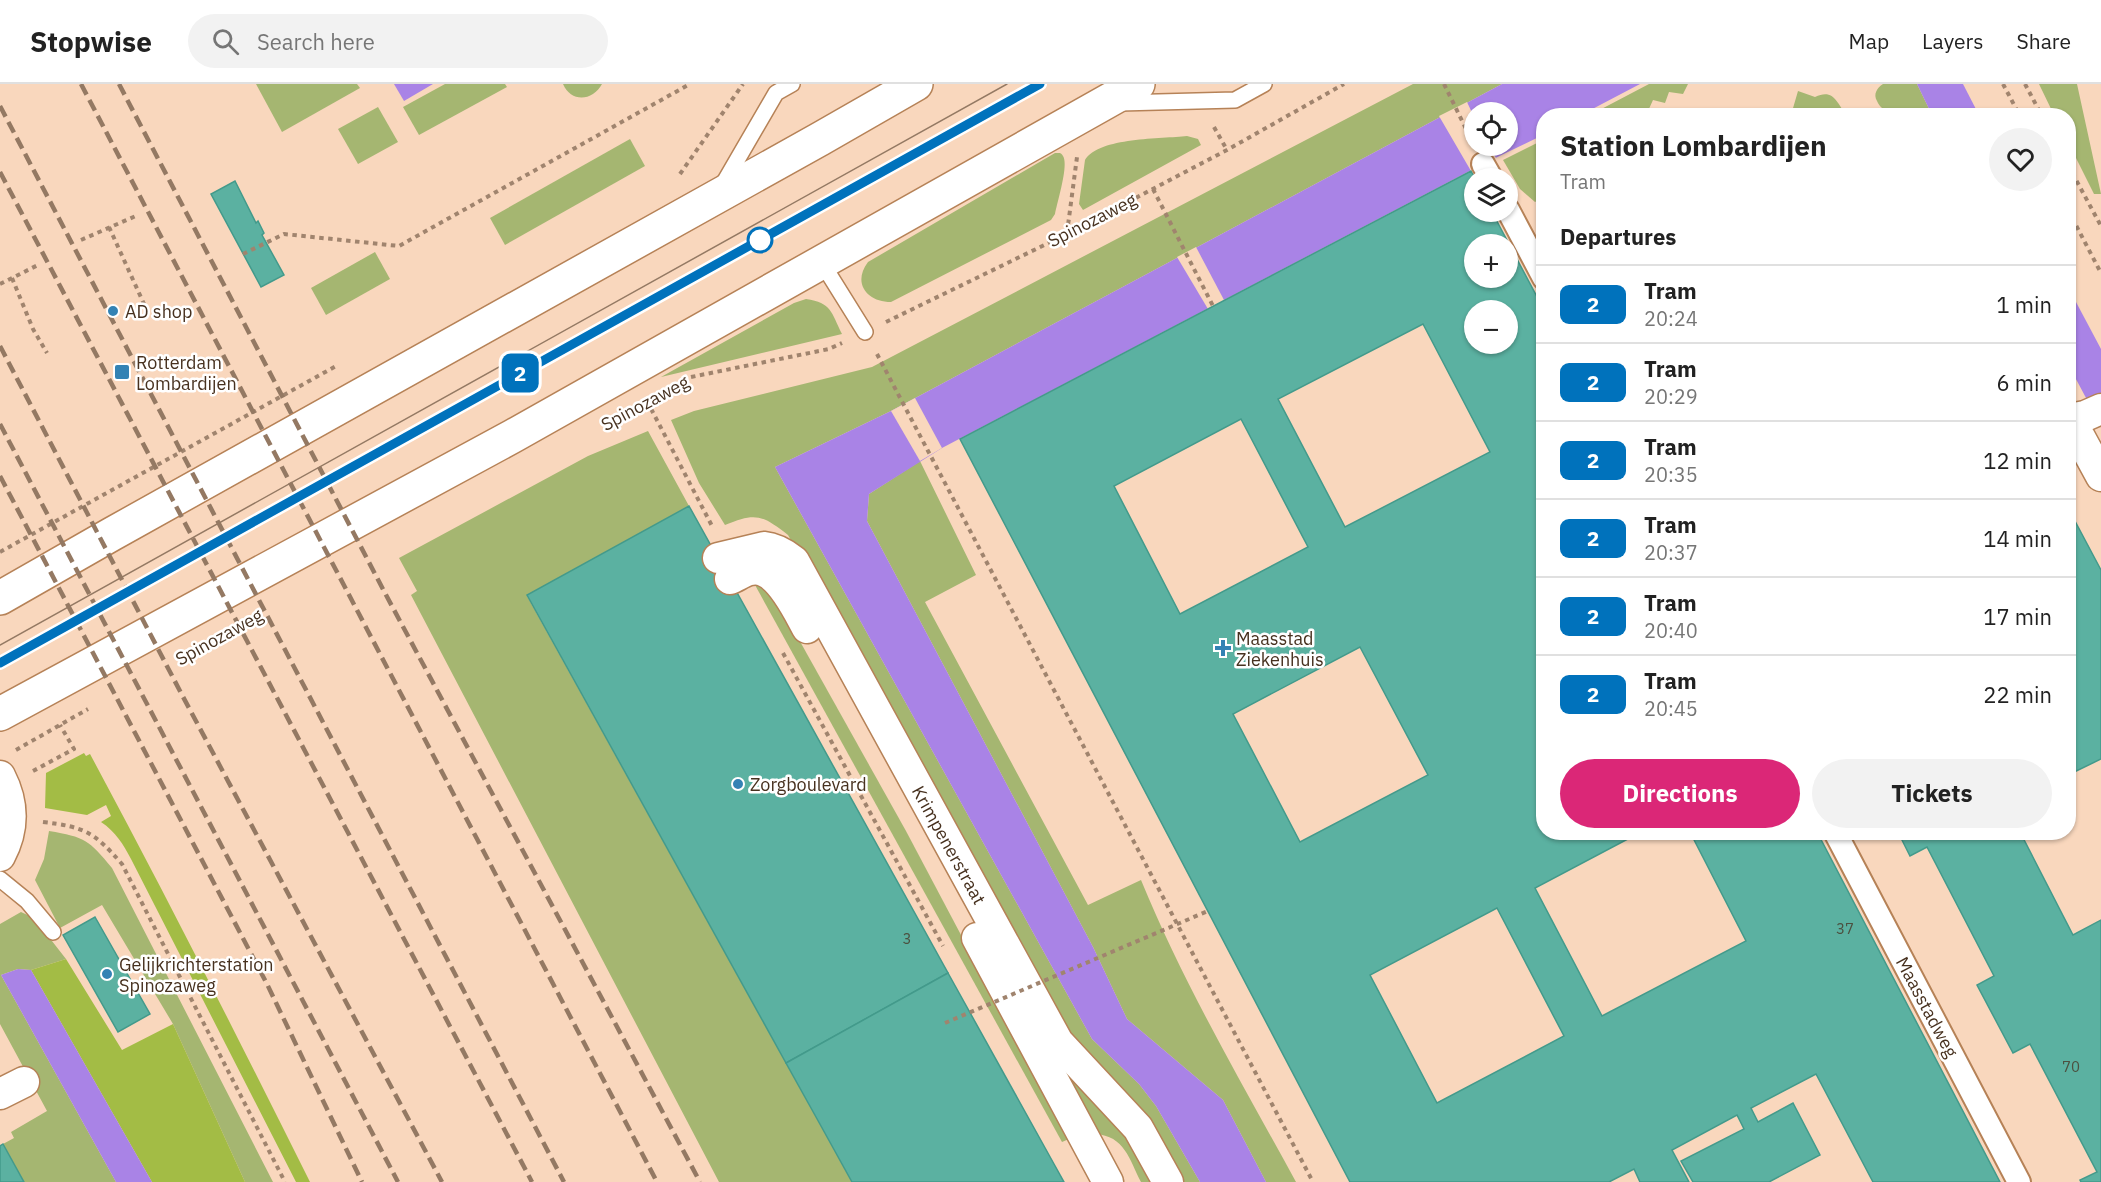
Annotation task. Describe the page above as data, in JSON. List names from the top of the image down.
{
  "streets": {
    "main road": ["Spinozaweg"],
    "street": ["Krimpenerstraat", "Maasstadweg"]
  },
  "places": {
    "other": ["AD shop", "Zorgboulevard", "Gelijkrichterstation Spinozaweg"],
    "transit": ["Rotterdam Lombardijen"],
    "health": ["Maasstad Ziekenhuis"]
  },
  "lines": ["tram line 2"],
  "house_numbers": ["37", "3", "70"],
  "page": {
    "header": "Stopwise",
    "search": "Search here",
    "nav": ["Map", "Layers", "Share"],
    "on_map": "2",
    "map_buttons": ["+", "−"],
    "heading": [
      ["Station Lombardijen", "Tram"],
      "Departures"
    ],
    "list": [
      {
        "mark": "2",
        "name": "Tram",
        "note": "20:24",
        "value": "1 min"
      },
      {
        "mark": "2",
        "name": "Tram",
        "note": "20:29",
        "value": "6 min"
      },
      {
        "mark": "2",
        "name": "Tram",
        "note": "20:35",
        "value": "12 min"
      },
      {
        "mark": "2",
        "name": "Tram",
        "note": "20:37",
        "value": "14 min"
      },
      {
        "mark": "2",
        "name": "Tram",
        "note": "20:40",
        "value": "17 min"
      },
      {
        "mark": "2",
        "name": "Tram",
        "note": "20:45",
        "value": "22 min"
      }
    ],
    "buttons": ["Directions", "Tickets"]
  }
}
